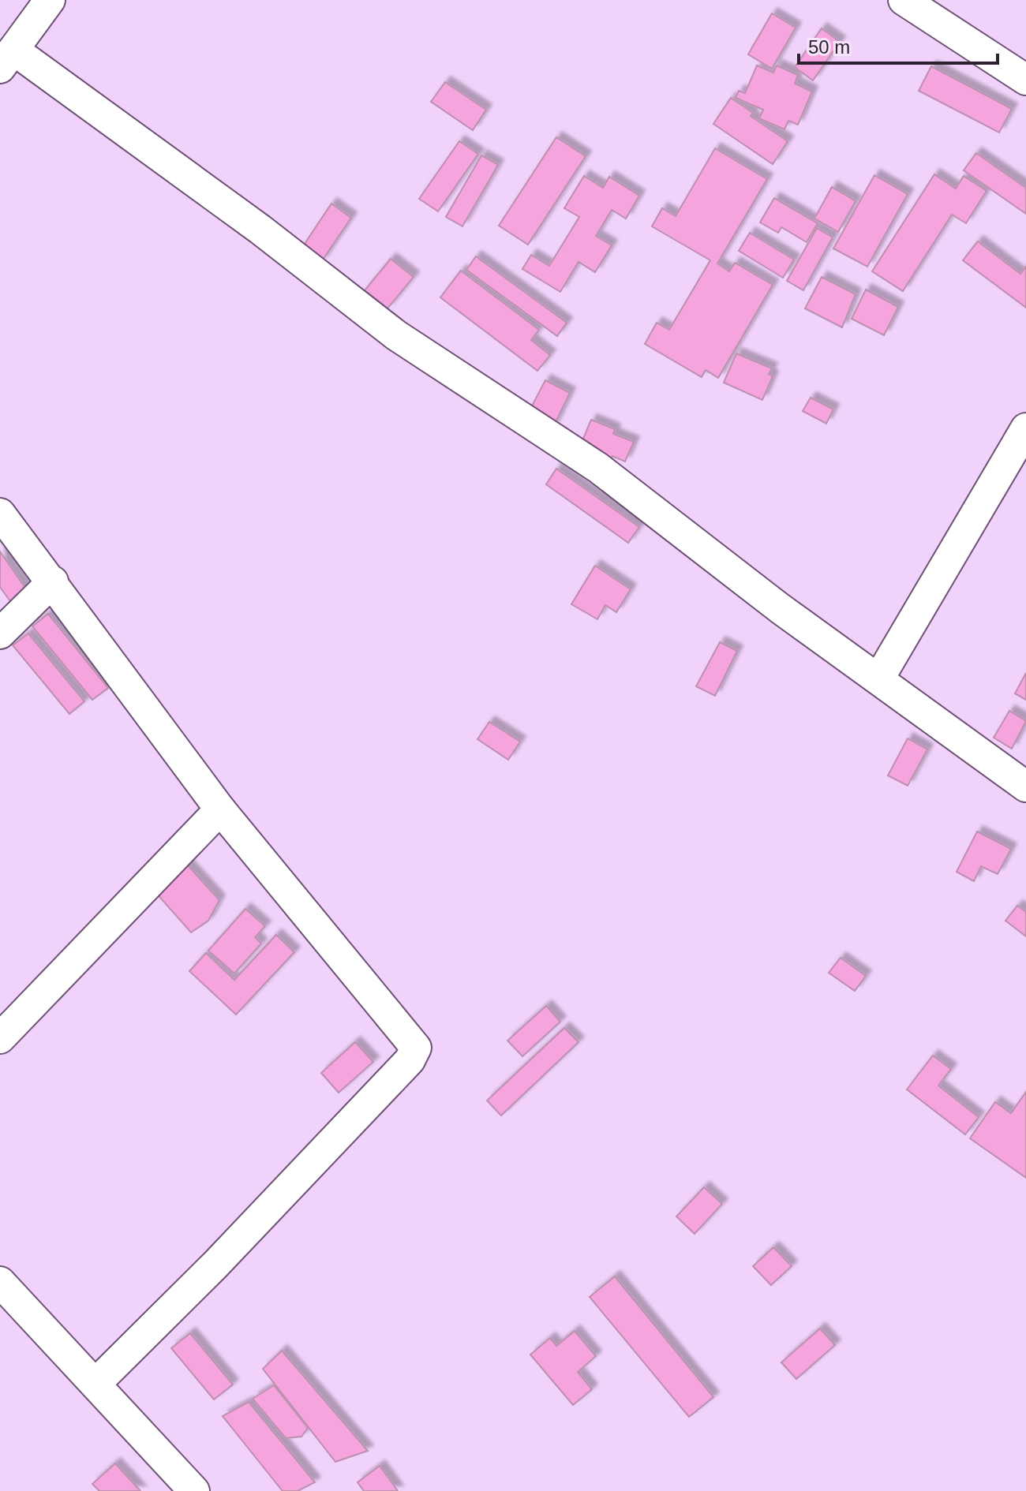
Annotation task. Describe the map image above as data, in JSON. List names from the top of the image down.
{
  "scale_bar": "50 m"
}
